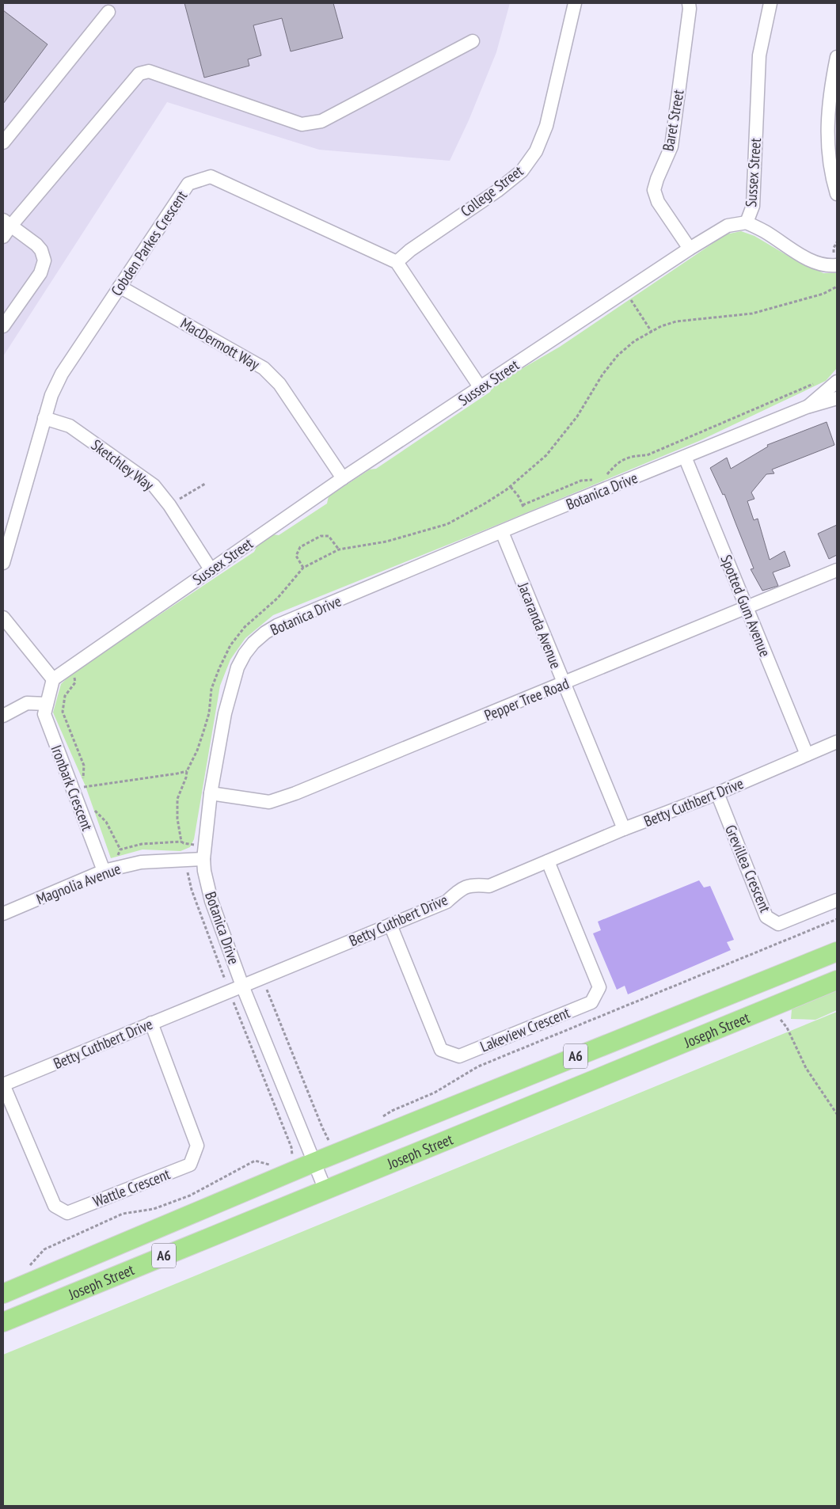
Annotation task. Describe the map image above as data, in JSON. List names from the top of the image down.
{
  "streets": {
    "highway": ["Joseph Street", "A6"],
    "street": [
      "Baret Street",
      "Sussex Street",
      "College Street",
      "Cobden Parkes Crescent",
      "MacDermott Way",
      "Sketchley Way",
      "Botanica Drive",
      "Spotted Gum Avenue",
      "Jacaranda Avenue",
      "Pepper Tree Road",
      "Ironbark Crescent",
      "Betty Cuthbert Drive",
      "Grevillea Crescent",
      "Magnolia Avenue",
      "Lakeview Crescent",
      "Wattle Crescent"
    ]
  },
  "crossings": [
    ["Baret Street", "Sussex Street"],
    ["Sussex Street", "MacDermott Way"],
    ["Sussex Street", "Sketchley Way"],
    ["Sussex Street", "Ironbark Crescent"],
    ["College Street", "Cobden Parkes Crescent"],
    ["Cobden Parkes Crescent", "MacDermott Way"],
    ["Cobden Parkes Crescent", "Sketchley Way"],
    ["Botanica Drive", "Spotted Gum Avenue"],
    ["Botanica Drive", "Jacaranda Avenue"],
    ["Botanica Drive", "Pepper Tree Road"],
    ["Botanica Drive", "Betty Cuthbert Drive"],
    ["Botanica Drive", "Magnolia Avenue"],
    ["Botanica Drive", "Joseph Street"],
    ["Spotted Gum Avenue", "Pepper Tree Road"],
    ["Spotted Gum Avenue", "Betty Cuthbert Drive"],
    ["Jacaranda Avenue", "Pepper Tree Road"],
    ["Jacaranda Avenue", "Betty Cuthbert Drive"],
    ["Ironbark Crescent", "Magnolia Avenue"],
    ["Betty Cuthbert Drive", "Grevillea Crescent"],
    ["Betty Cuthbert Drive", "Lakeview Crescent"],
    ["Betty Cuthbert Drive", "Wattle Crescent"]
  ]
}
